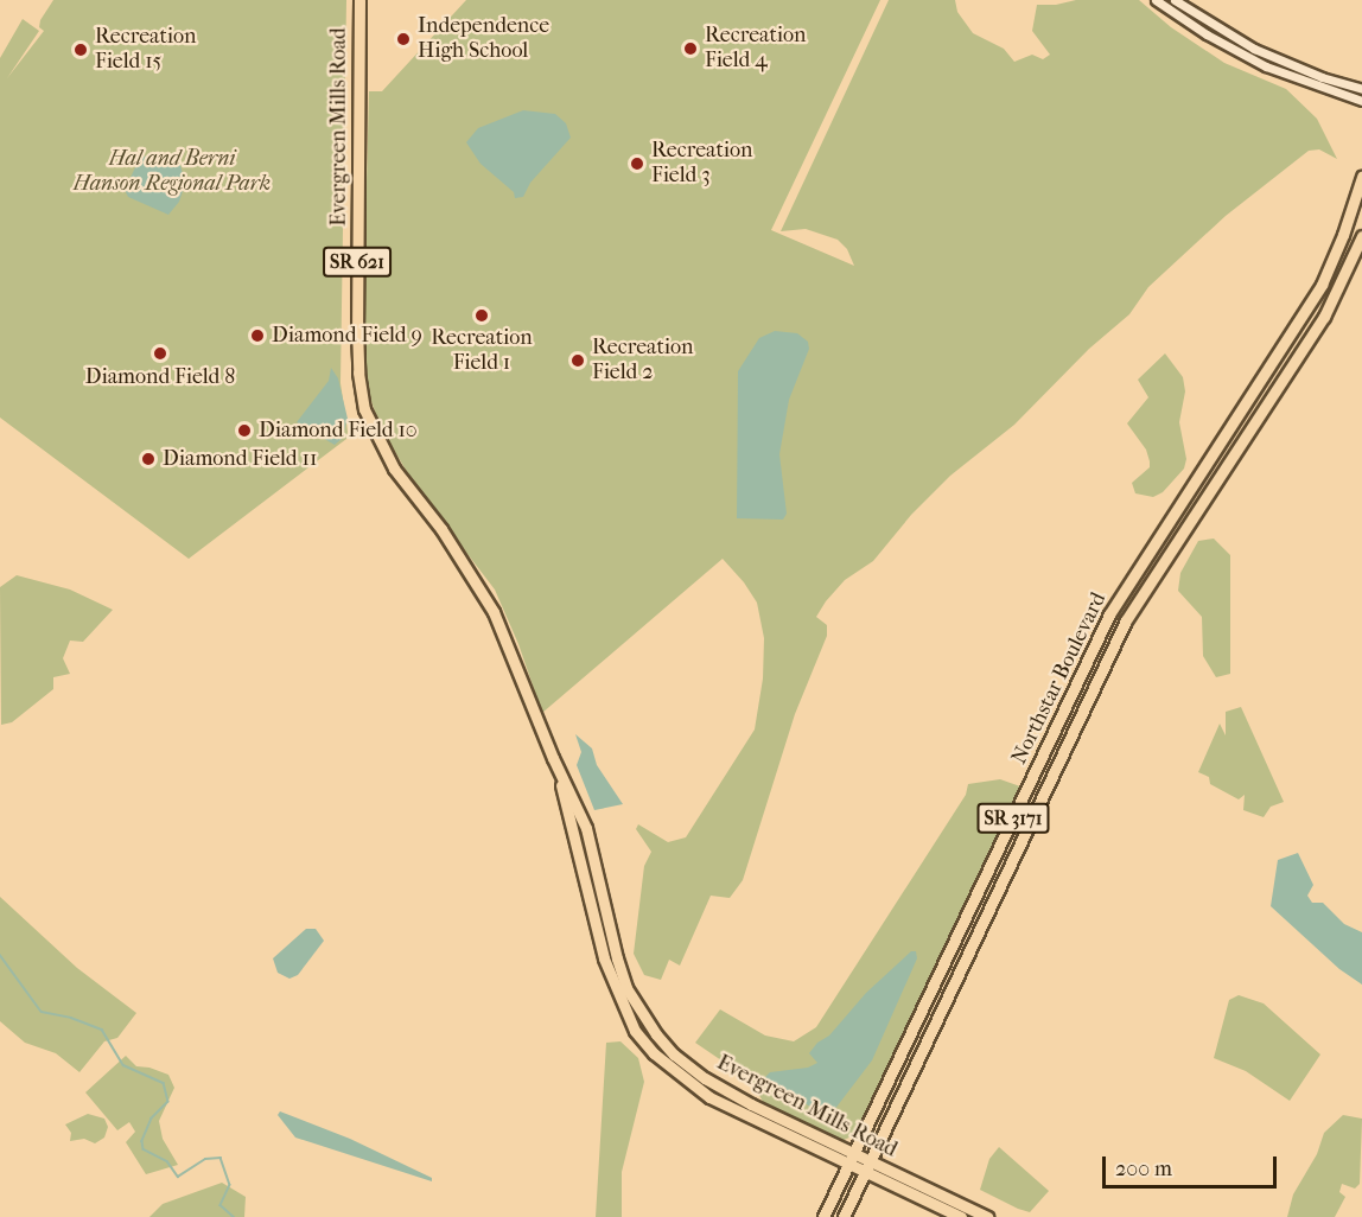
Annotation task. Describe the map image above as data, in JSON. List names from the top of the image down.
{
  "streets": {
    "main road": [
      "Evergreen Mills Road",
      "SR 621",
      "Northstar Boulevard",
      "SR 3171"
    ]
  },
  "crossings": [
    ["Evergreen Mills Road", "Northstar Boulevard"]
  ],
  "parks": ["Hal and Berni Hanson Regional Park"],
  "places": [
    "Independence High School",
    "Recreation Field 4",
    "Recreation Field 15",
    "Recreation Field 3",
    "Recreation Field 1",
    "Diamond Field 9",
    "Diamond Field 8",
    "Recreation Field 2",
    "Diamond Field 10",
    "Diamond Field 11"
  ],
  "scale_bar": "200 m"
}
